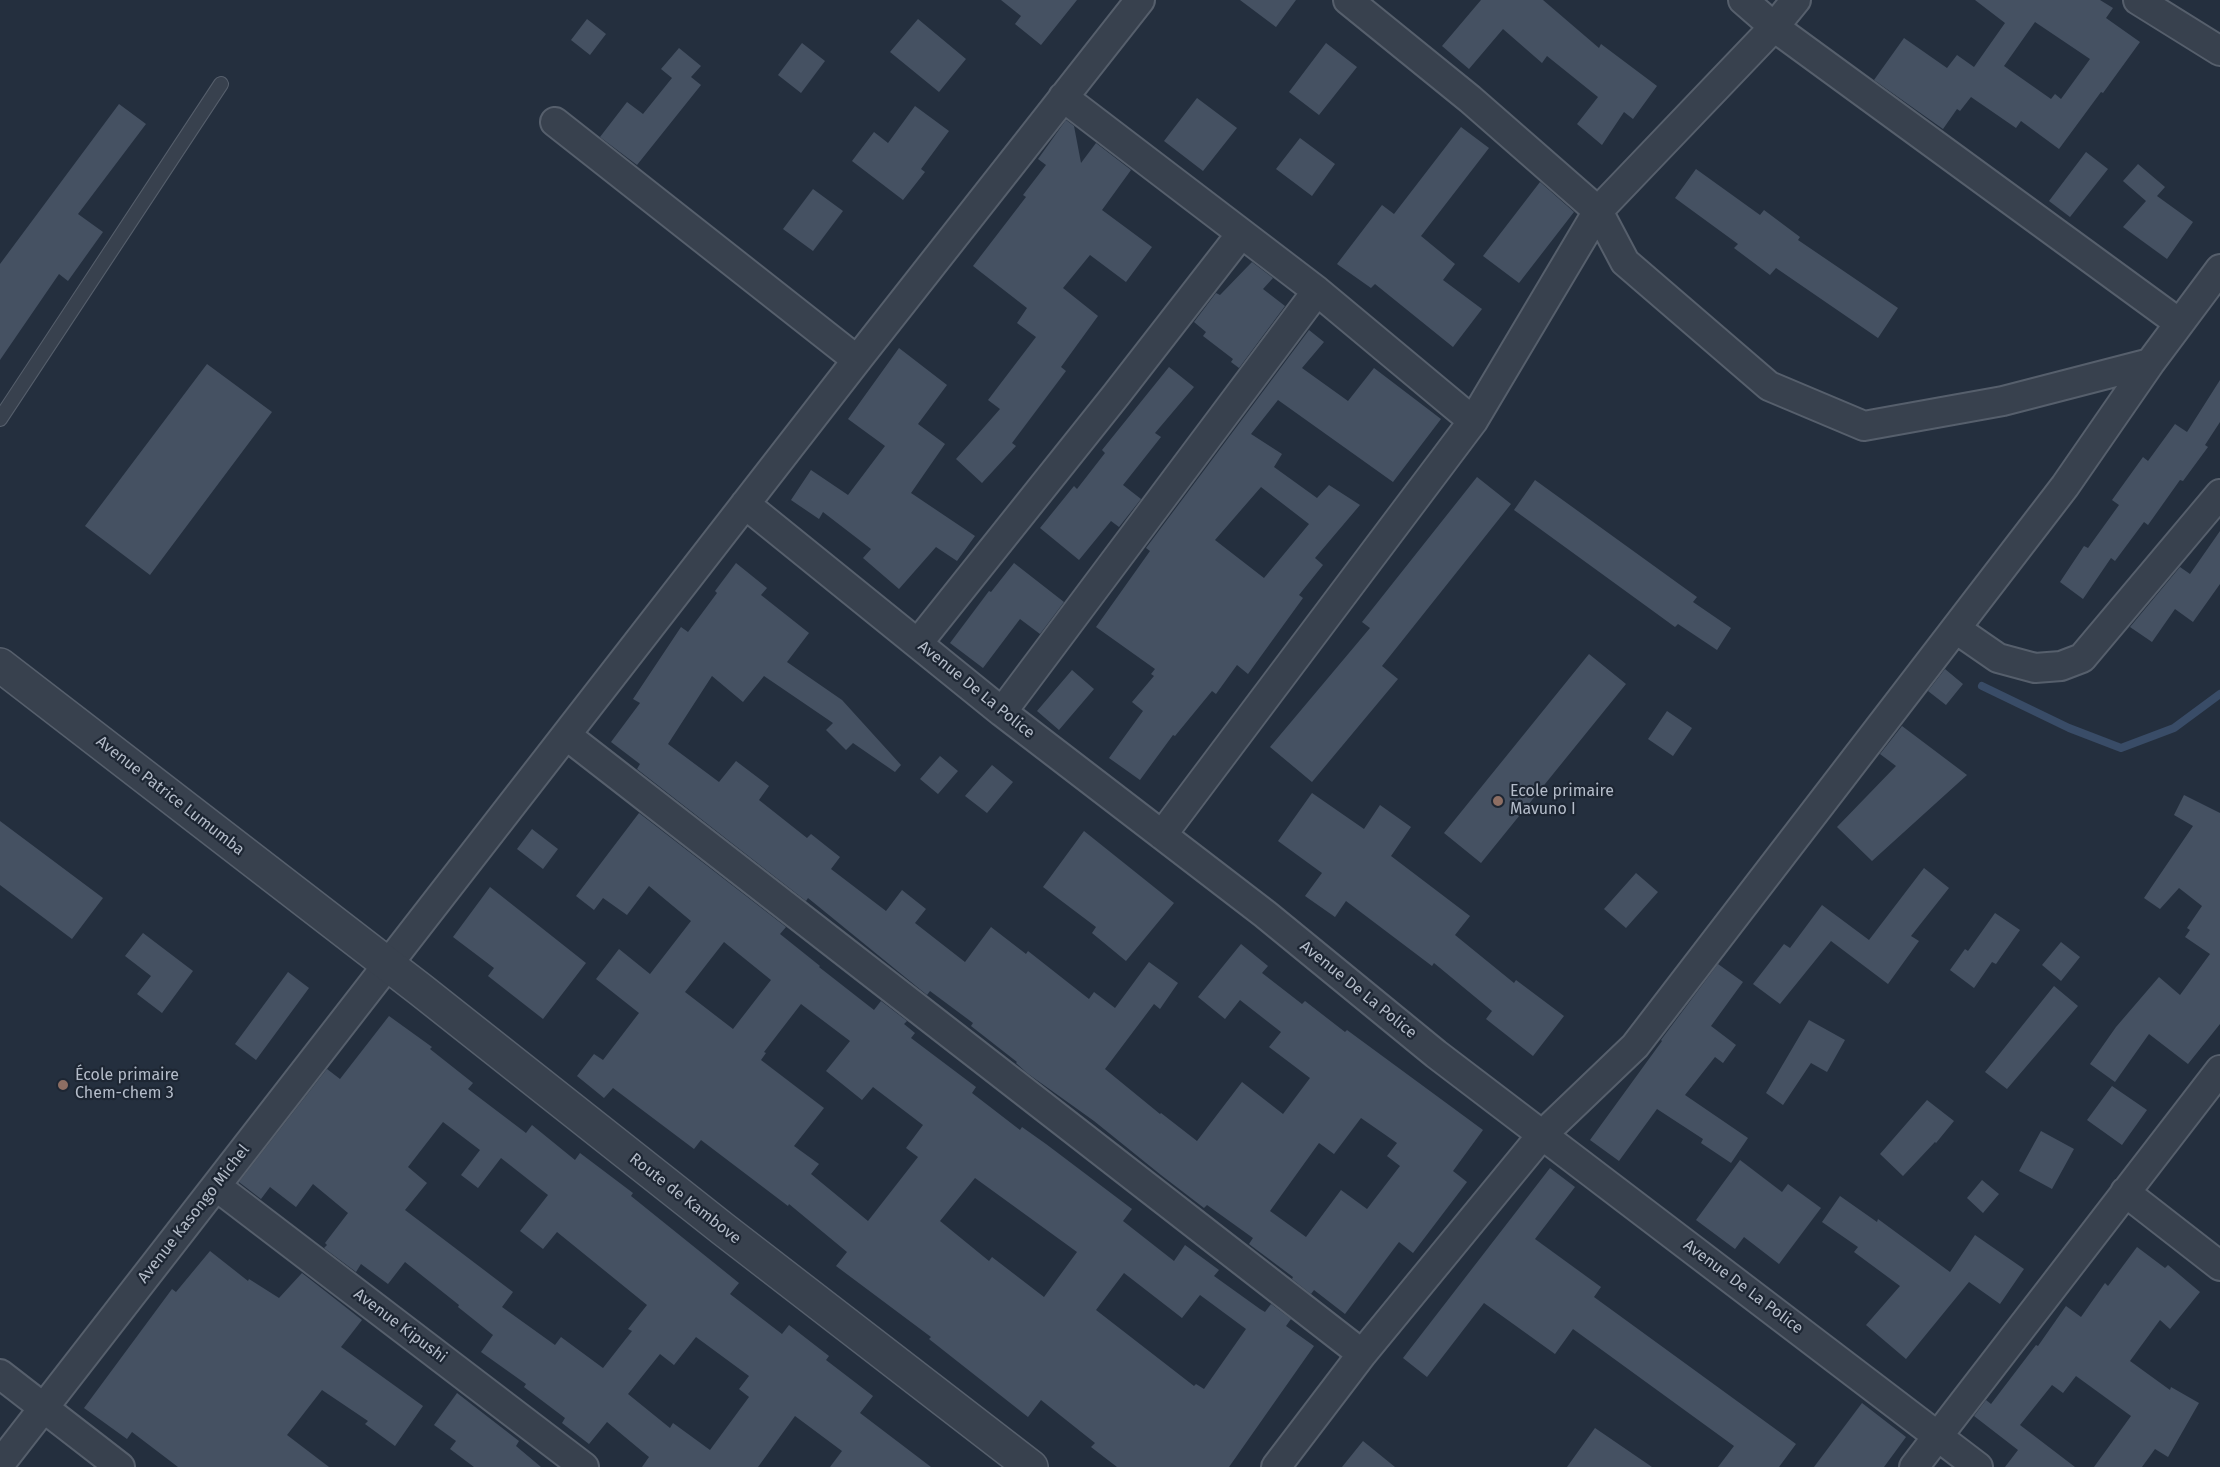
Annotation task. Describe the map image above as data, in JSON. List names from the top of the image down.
{
  "streets": {
    "street": [
      "Avenue De La Police",
      "Avenue Patrice Lumumba",
      "Route de Kambove",
      "Avenue Kasongo Michel",
      "Avenue Kipushi"
    ]
  },
  "crossings": [
    ["Avenue De La Police", "Avenue Kasongo Michel"],
    ["Avenue Patrice Lumumba", "Route de Kambove"],
    ["Route de Kambove", "Avenue Kasongo Michel"],
    ["Avenue Kasongo Michel", "Avenue Kipushi"]
  ],
  "places": ["Ecole primaire Mavuno I", "École primaire Chem-chem 3"]
}
